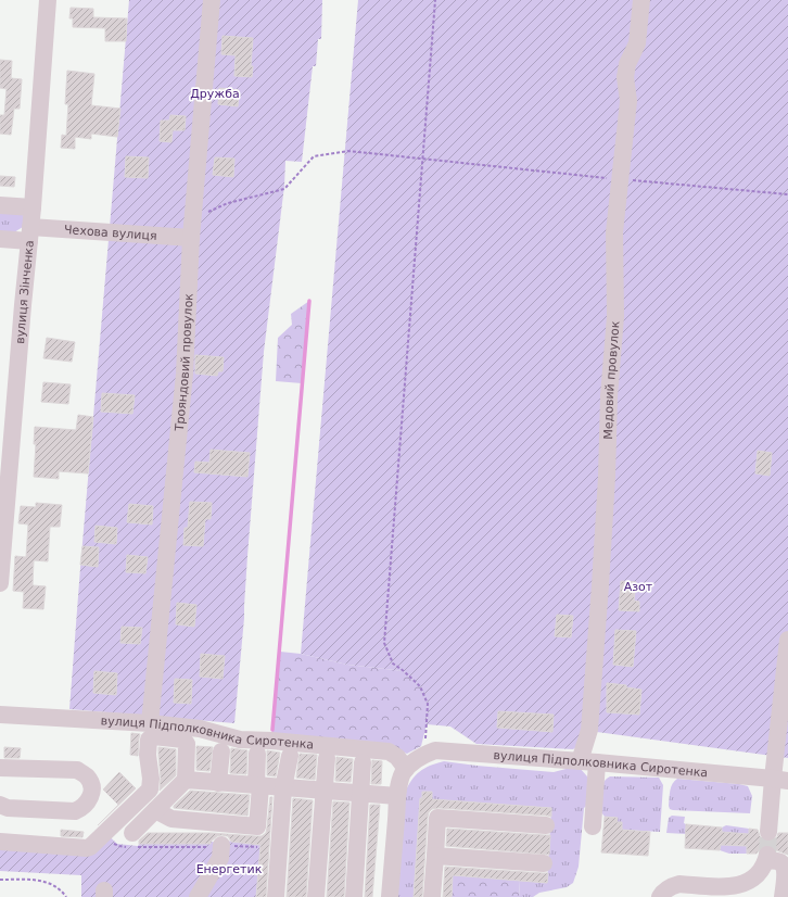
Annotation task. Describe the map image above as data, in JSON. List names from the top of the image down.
{
  "streets": {
    "street": [
      "Чехова вулиця",
      "вулиця Зінченка",
      "Трояндовий провулок",
      "Медовий провулок",
      "вулиця Підполковника Сиротенка"
    ]
  },
  "crossings": [
    ["Чехова вулиця", "вулиця Зінченка"],
    ["Чехова вулиця", "Трояндовий провулок"],
    ["Трояндовий провулок", "вулиця Підполковника Сиротенка"],
    ["Медовий провулок", "вулиця Підполковника Сиротенка"]
  ],
  "parks": ["Дружба", "Азот", "Енергетик"]
}
